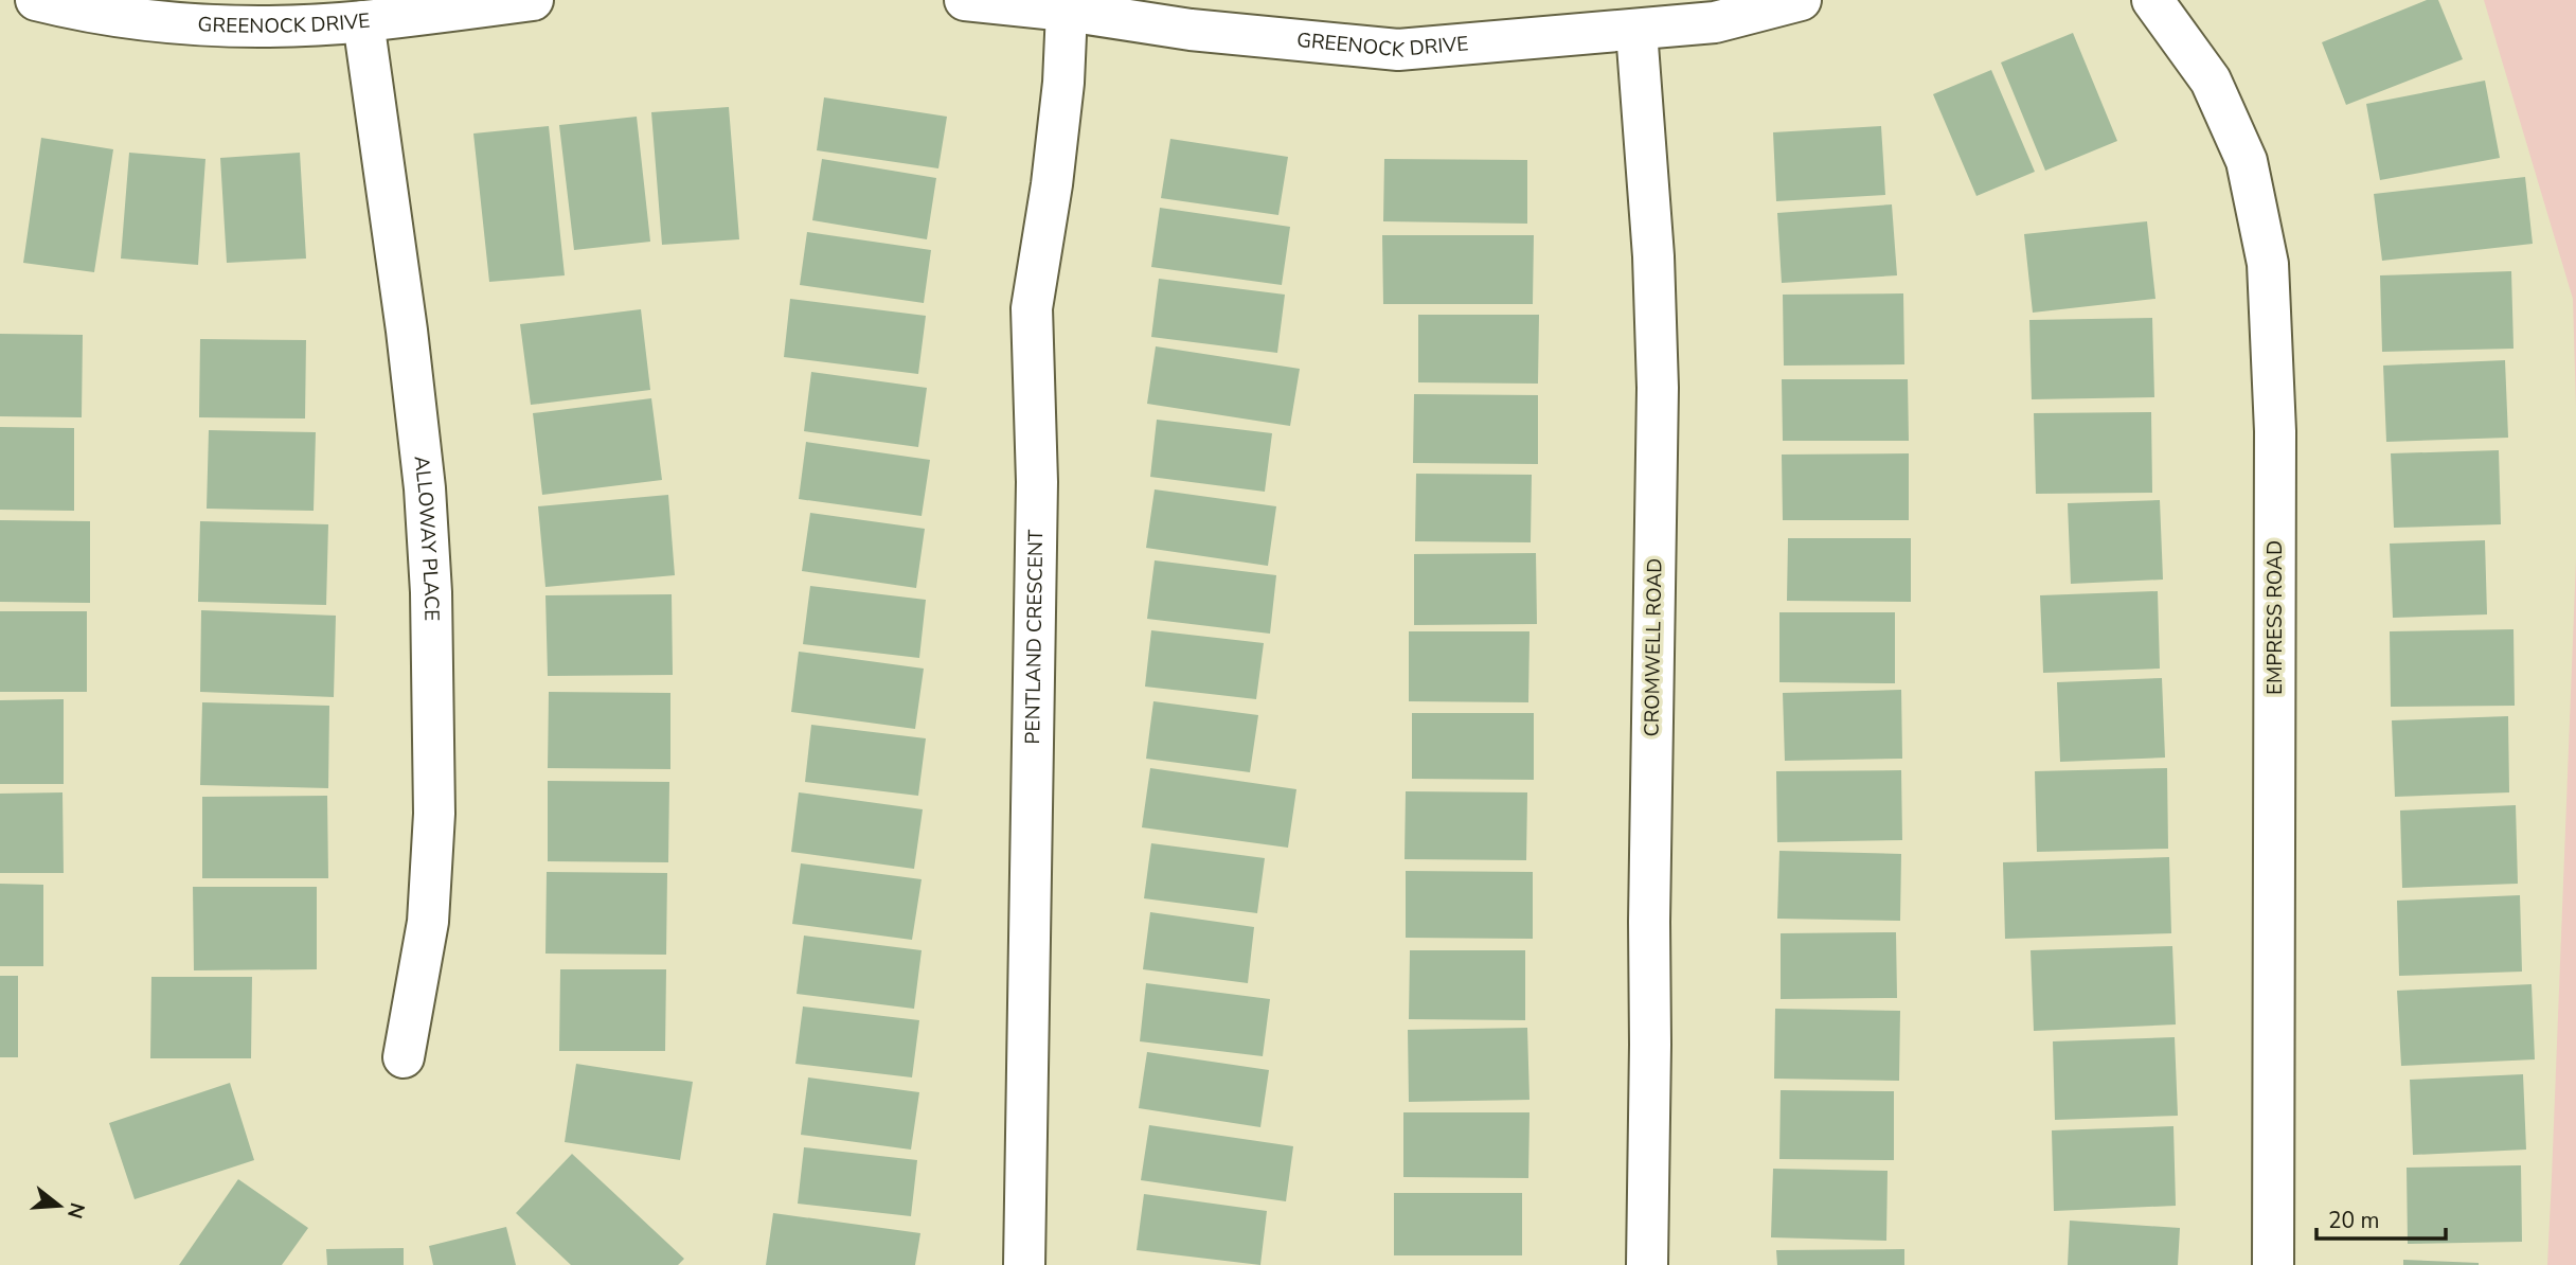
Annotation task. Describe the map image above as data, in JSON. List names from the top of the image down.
{
  "streets": {
    "street": [
      "GREENOCK DRIVE",
      "ALLOWAY PLACE",
      "EMPRESS ROAD",
      "PENTLAND CRESCENT",
      "CROMWELL ROAD"
    ]
  },
  "crossings": [
    ["GREENOCK DRIVE", "ALLOWAY PLACE"],
    ["GREENOCK DRIVE", "PENTLAND CRESCENT"],
    ["GREENOCK DRIVE", "CROMWELL ROAD"]
  ],
  "scale_bar": "20 m",
  "north": "right"
}
